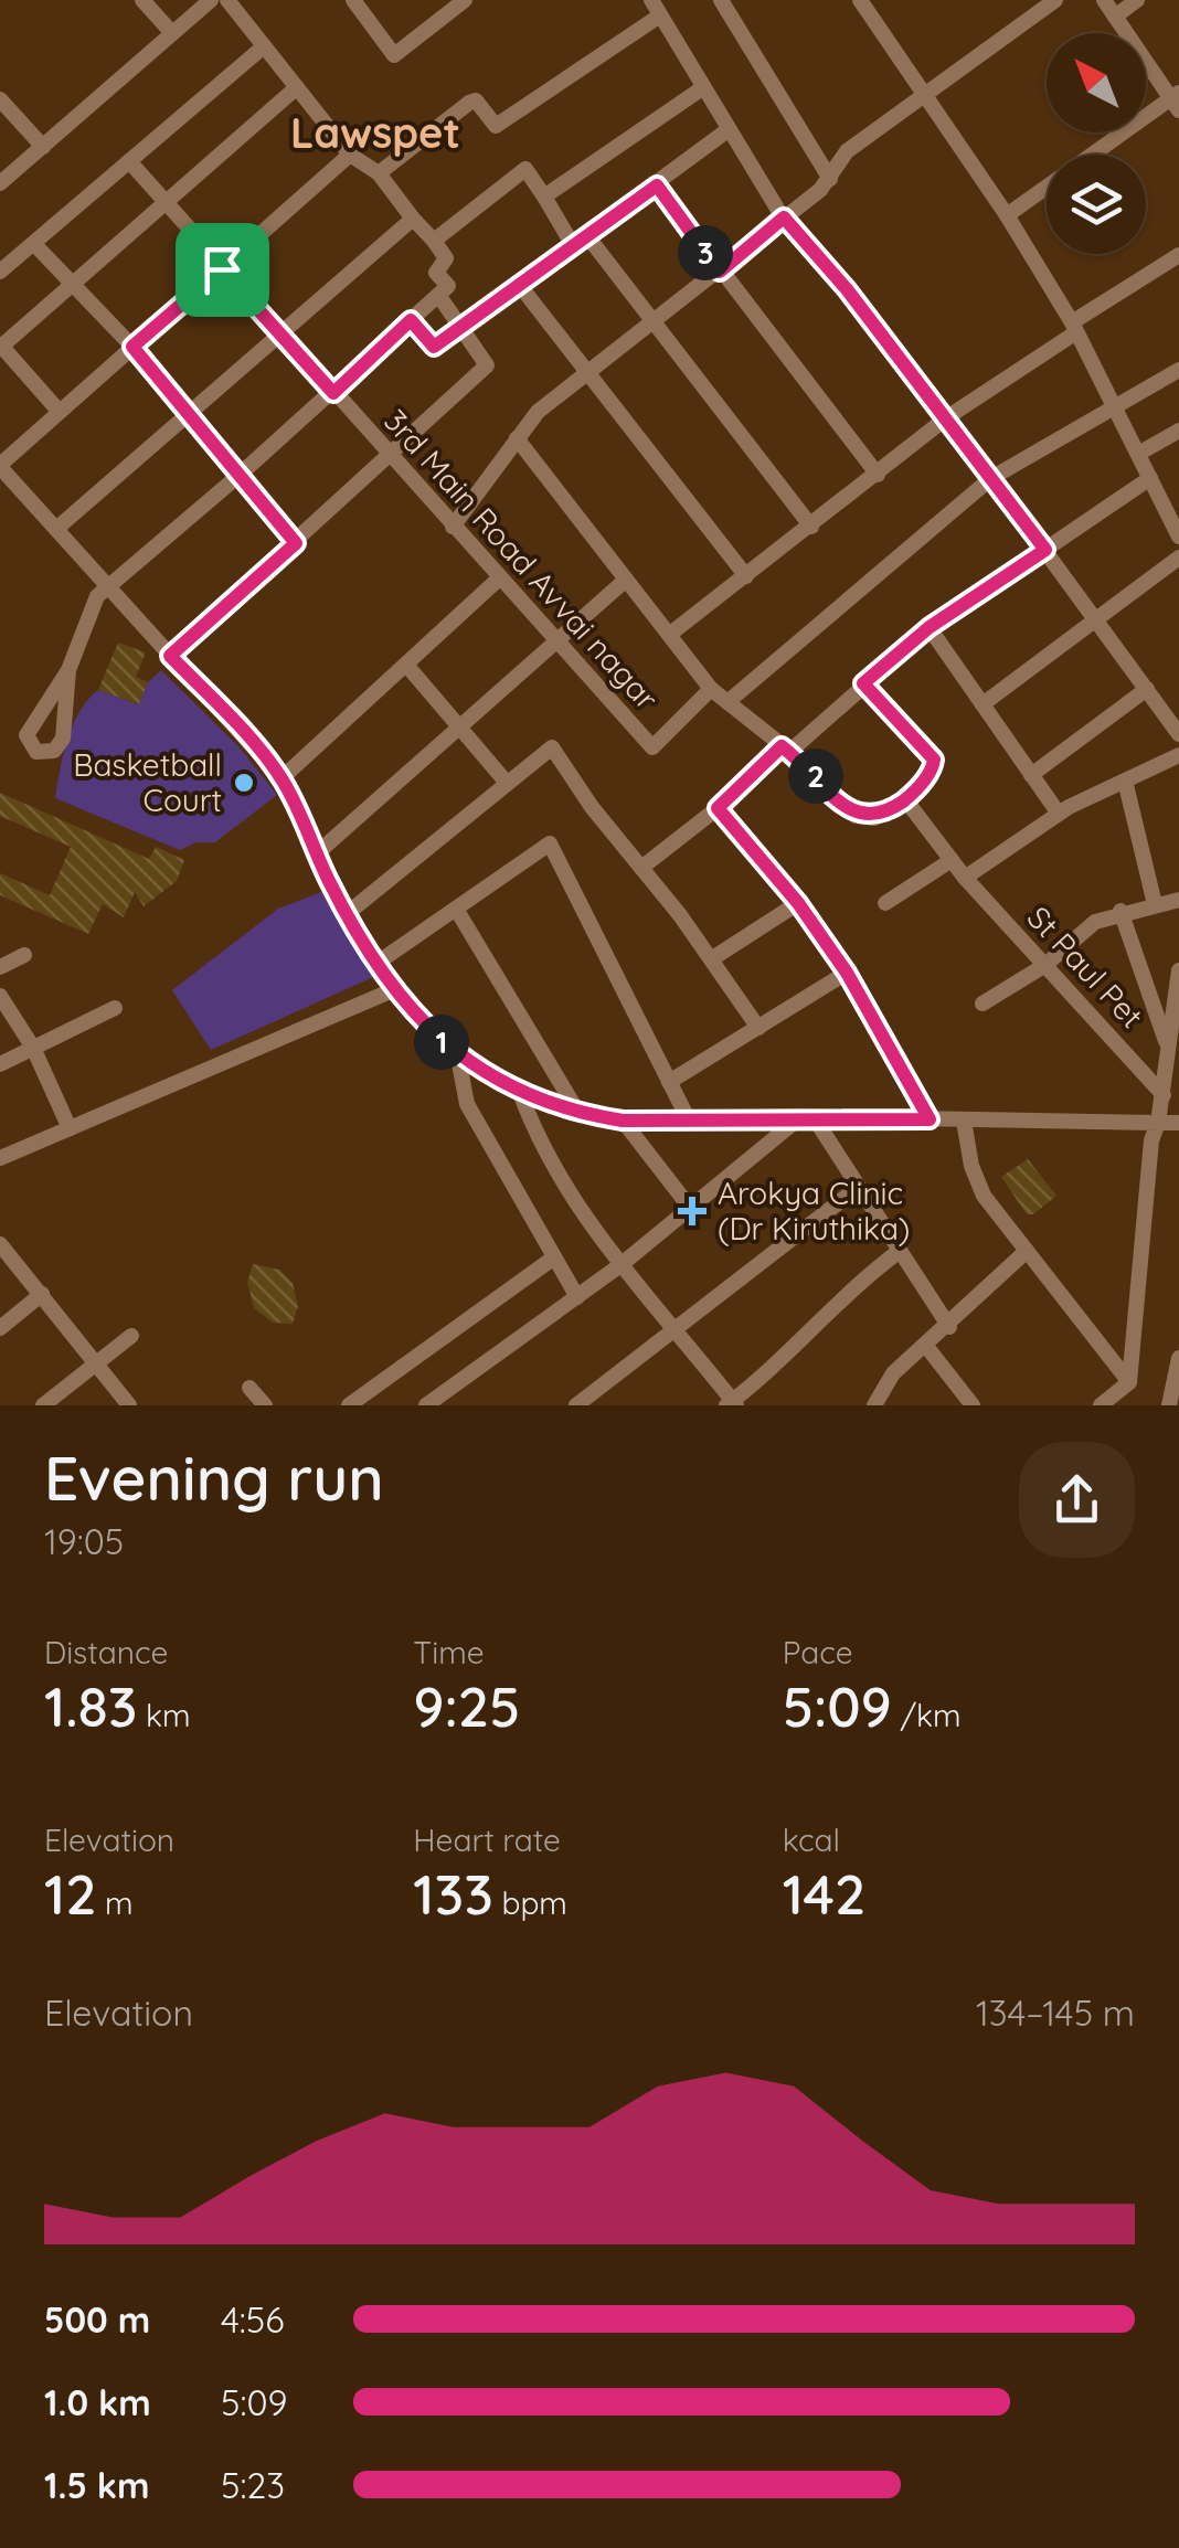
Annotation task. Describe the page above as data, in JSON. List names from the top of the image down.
{
  "streets": {
    "street": ["3rd Main Road Avvai nagar", "St Paul Pet"]
  },
  "districts": ["Lawspet"],
  "places": {
    "other": ["Basketball Court"],
    "health": ["Arokya Clinic (Dr Kiruthika)"]
  },
  "north": "top left",
  "page": {
    "pins": ["3", "2", "1"],
    "heading": ["Evening run", "19:05"],
    "stats": [
      ["Distance", "1.83 km"],
      ["Time", "9:25"],
      ["Pace", "5:09 /km"],
      ["Elevation", "12 m"],
      ["Heart rate", "133 bpm"],
      ["kcal", "142"]
    ],
    "chart": ["Elevation", "134–145 m"],
    "list": [
      {
        "name": "500 m",
        "note": "4:56"
      },
      {
        "name": "1.0 km",
        "note": "5:09"
      },
      {
        "name": "1.5 km",
        "note": "5:23"
      }
    ]
  }
}
